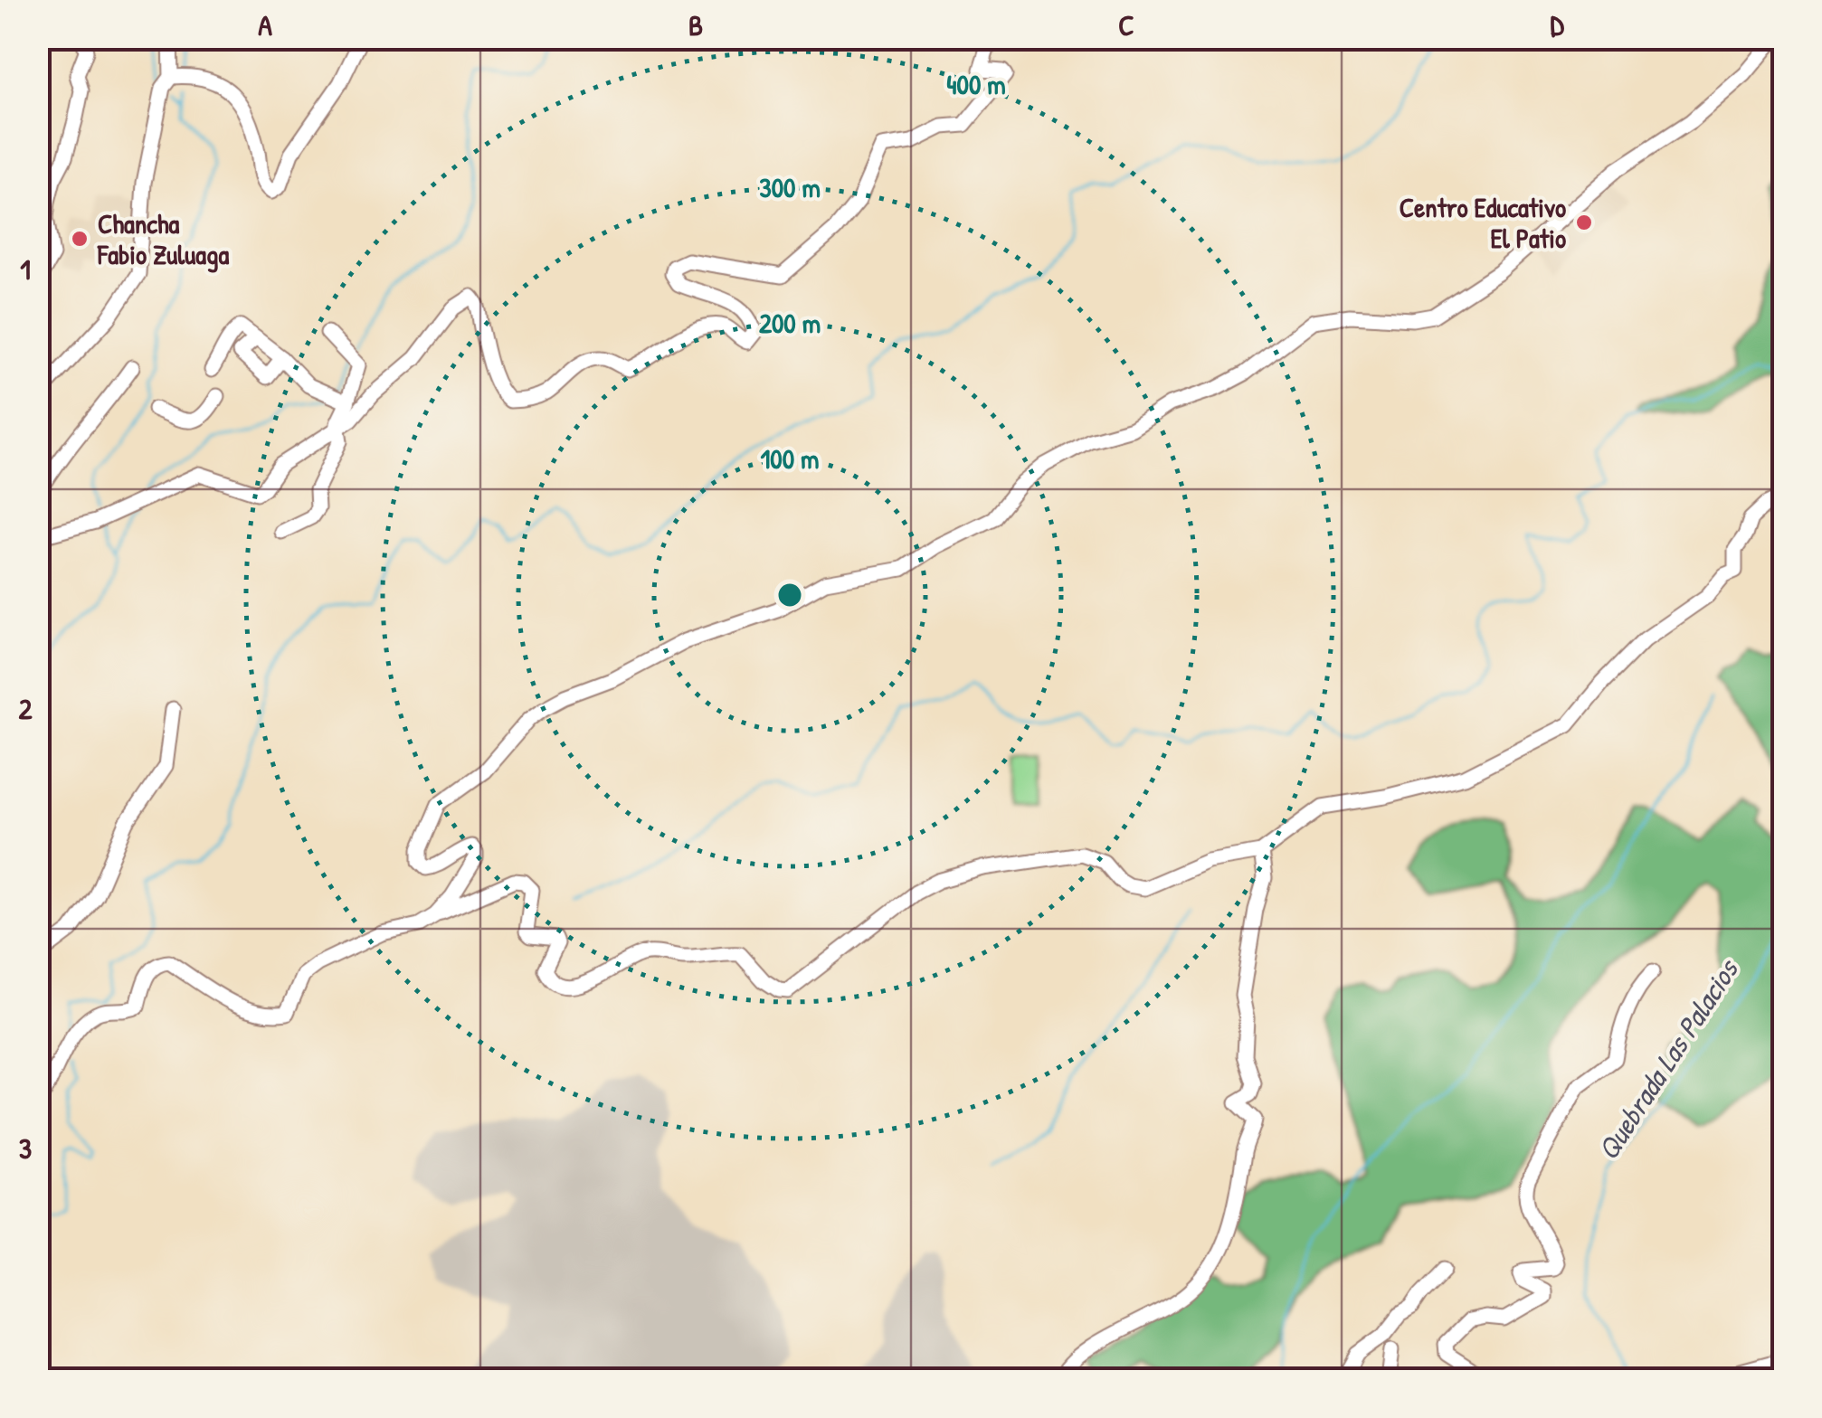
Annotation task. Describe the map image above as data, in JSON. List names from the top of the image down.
{
  "water": ["Quebrada Las Palacios"],
  "places": ["Centro Educativo El Patio", "Chancha Fabio Zuluaga"],
  "grid": {
    "columns": [
      "A",
      "B",
      "C",
      "D"
    ],
    "rows": ["1", "2", "3"]
  },
  "rings": [
    "400 m",
    "300 m",
    "200 m",
    "100 m"
  ]
}
